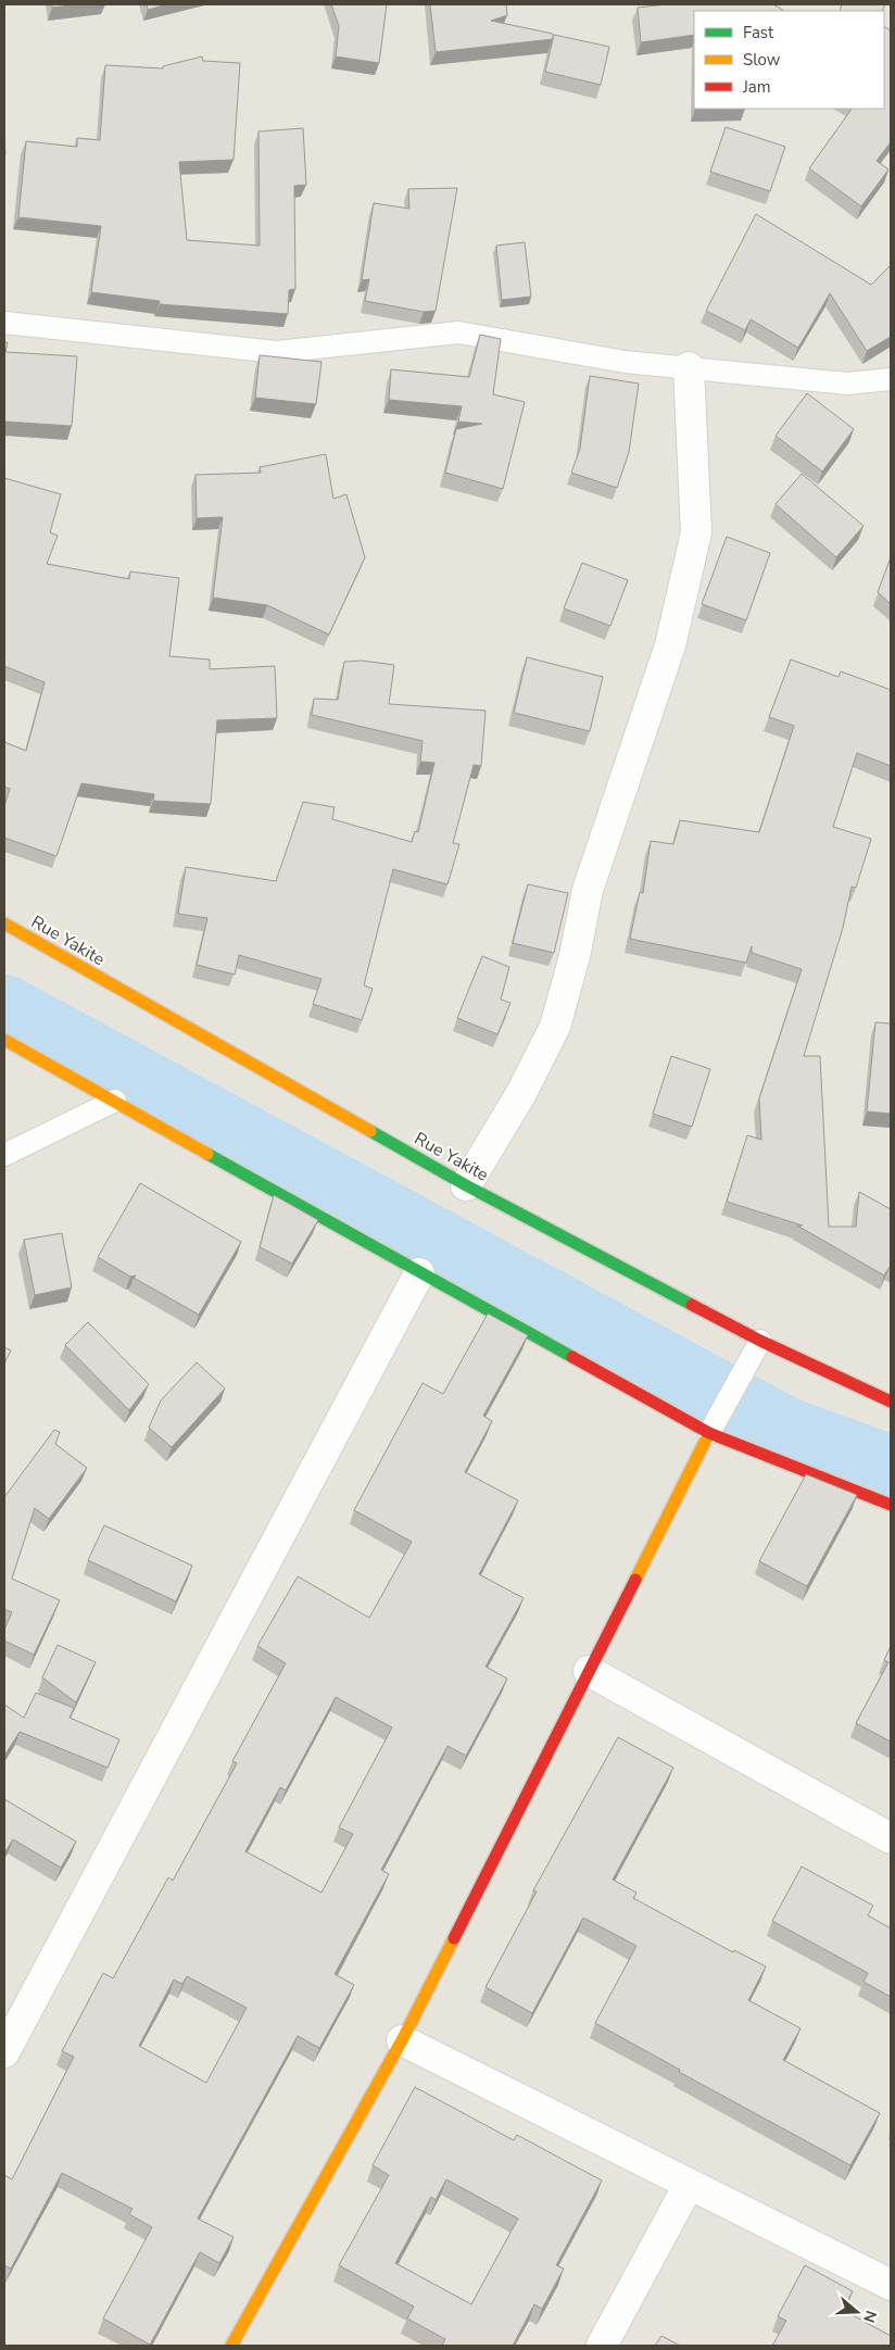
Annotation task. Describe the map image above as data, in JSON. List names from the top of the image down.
{
  "streets": {
    "street": ["Rue Yakite"]
  },
  "legend": ["Fast", "Slow", "Jam"],
  "north": "right"
}
